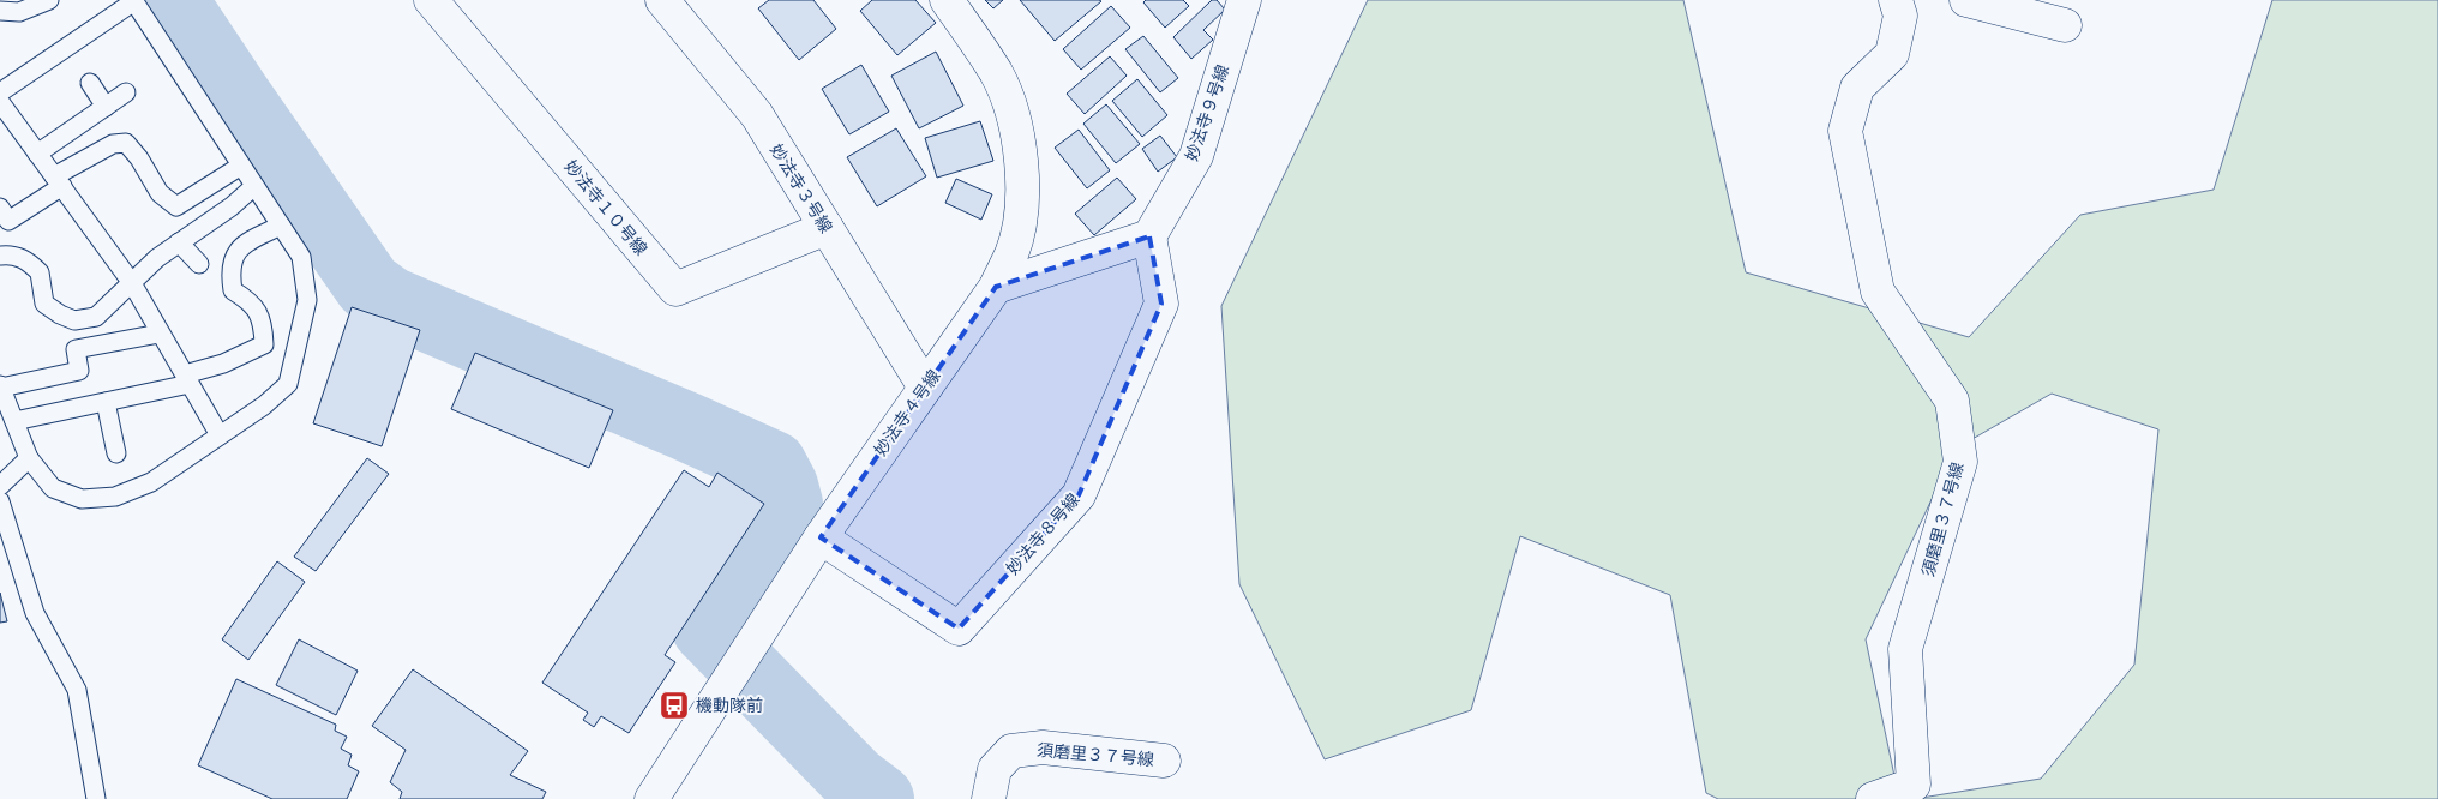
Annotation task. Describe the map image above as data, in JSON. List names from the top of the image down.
{
  "streets": {
    "street": [
      "妙法寺９号線",
      "妙法寺３号線",
      "妙法寺１０号線",
      "妙法寺４号線",
      "須磨里３７号線",
      "妙法寺８号線"
    ]
  },
  "crossings": [
    ["妙法寺９号線", "妙法寺８号線"],
    ["妙法寺３号線", "妙法寺１０号線"],
    ["妙法寺３号線", "妙法寺４号線"],
    ["妙法寺４号線", "妙法寺８号線"]
  ],
  "places": {
    "bus stop": ["機動隊前"]
  }
}
